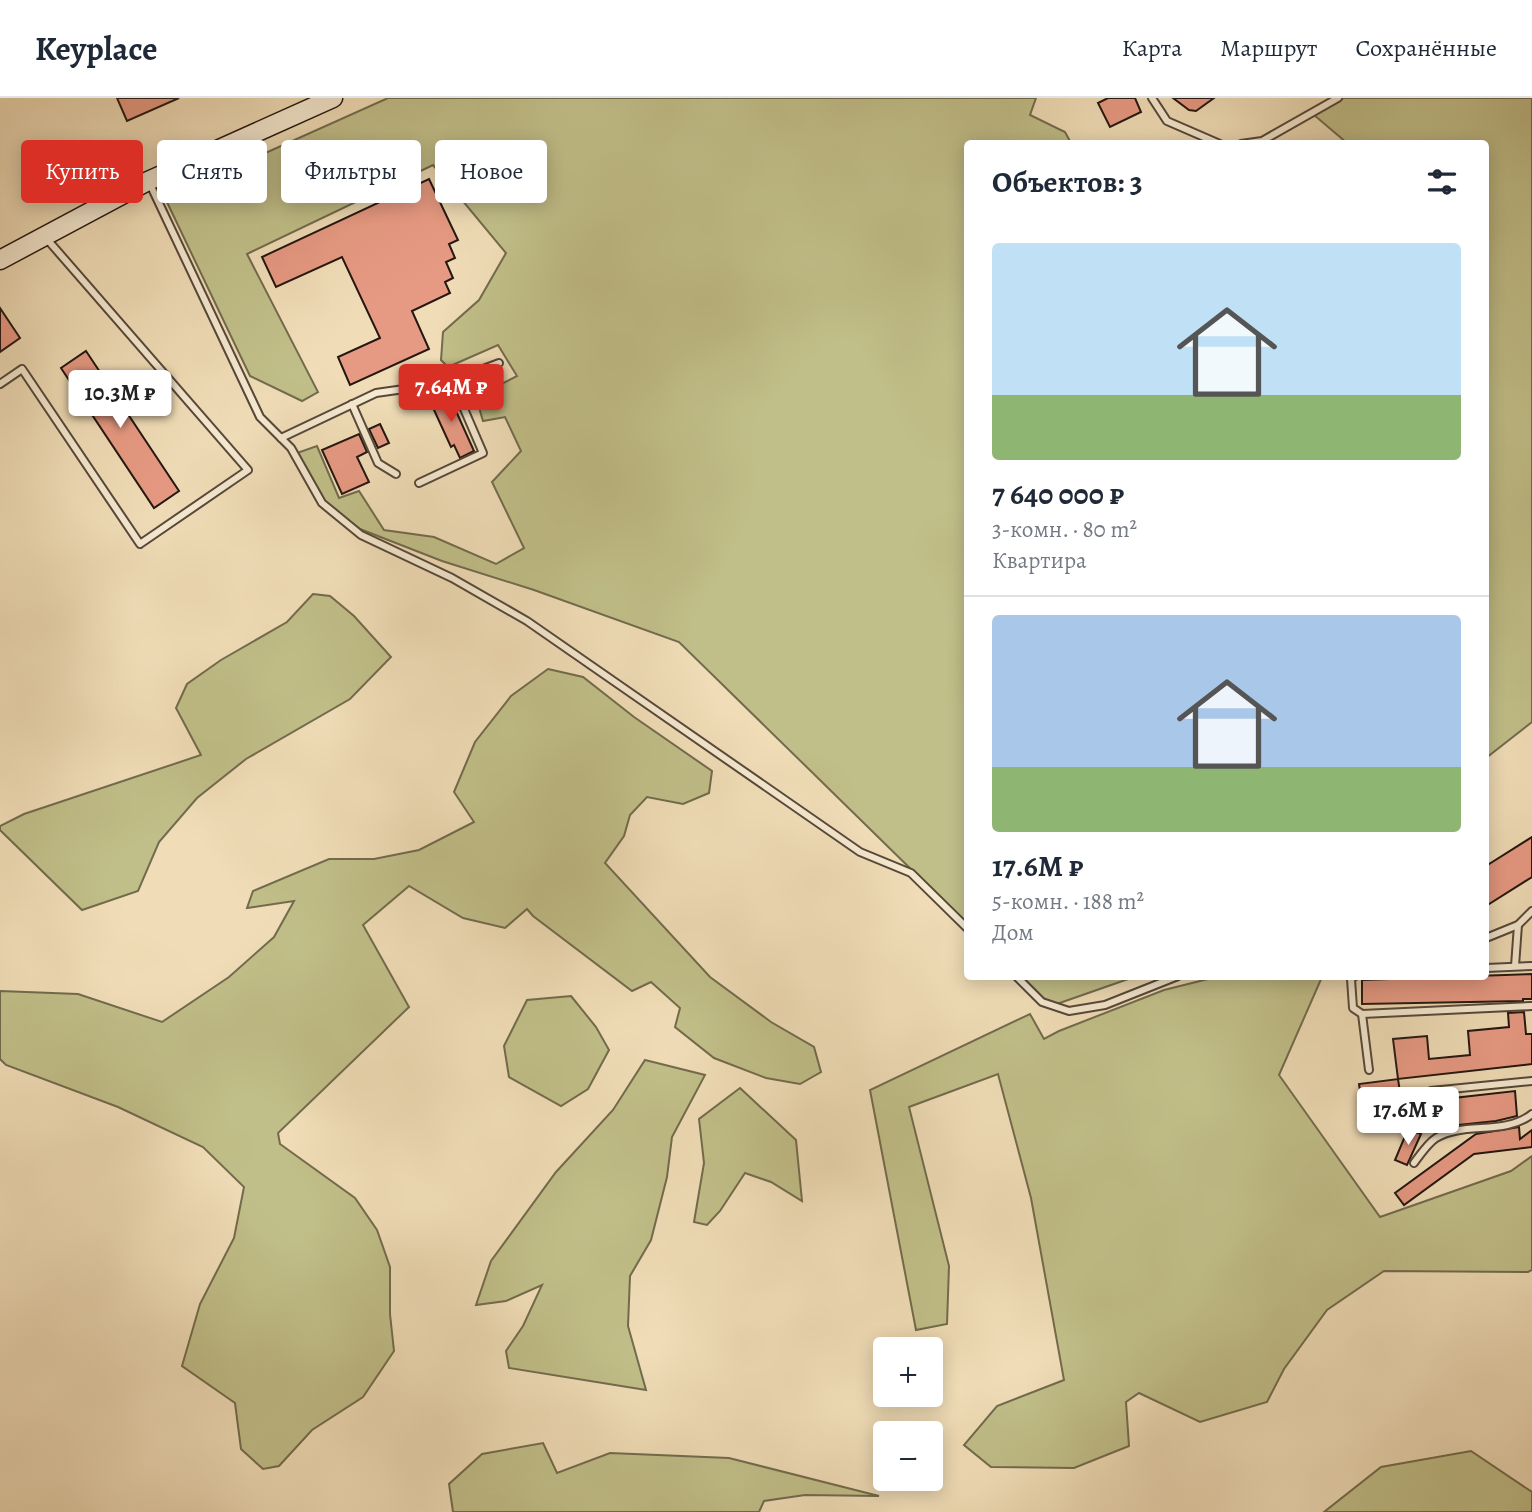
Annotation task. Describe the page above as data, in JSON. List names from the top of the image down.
{
  "page": {
    "header": "Keyplace",
    "nav": ["Карта", "Маршрут", "Сохранённые"],
    "chip": [
      "Купить",
      "Снять",
      "Фильтры",
      "Новое"
    ],
    "heading": "Объектов: 3",
    "list": [
      {
        "name": "7 640 000 ₽",
        "note": "3-комн. · 80 m² · Квартира"
      },
      {
        "name": "17.6M ₽",
        "note": "5-комн. · 188 m² · Дом"
      }
    ],
    "price": ["7.64M ₽", "10.3M ₽", "17.6M ₽"],
    "map_buttons": ["+", "−"]
  }
}
